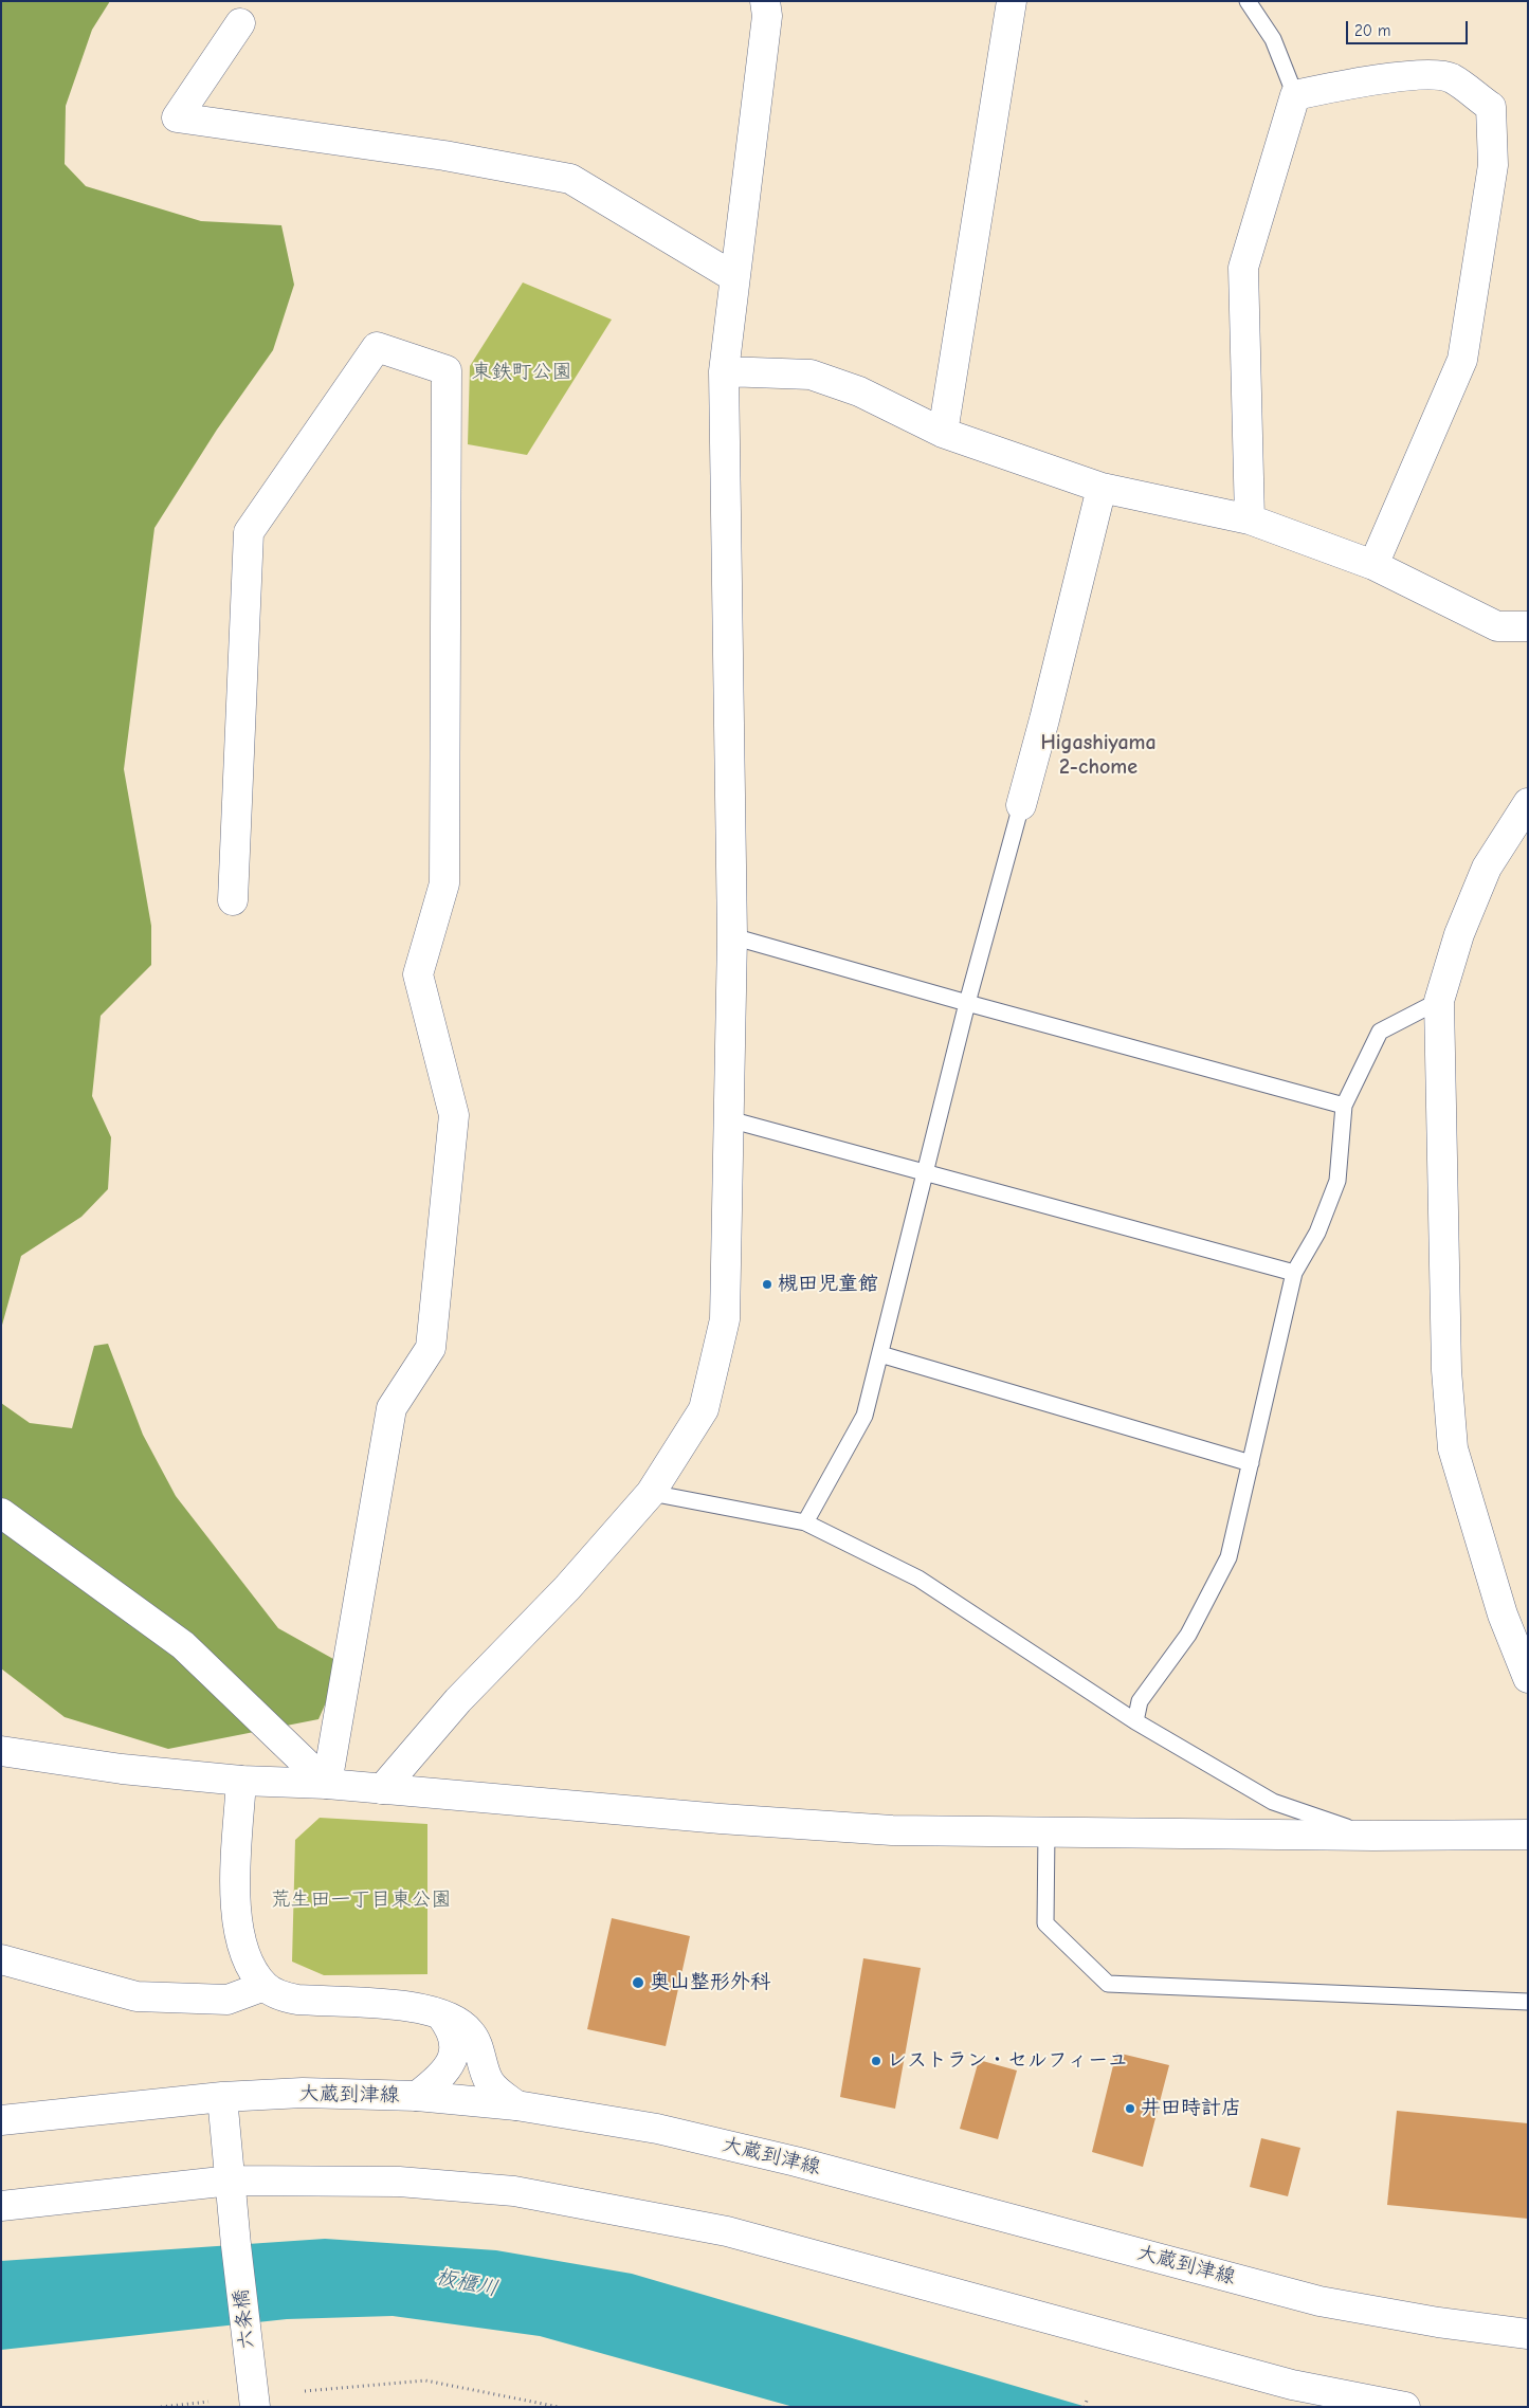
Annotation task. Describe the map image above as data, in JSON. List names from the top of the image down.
{
  "streets": {
    "street": ["大蔵到津線", "六条橋"]
  },
  "crossings": [
    ["大蔵到津線", "六条橋"]
  ],
  "districts": ["Higashiyama 2-chome"],
  "water": ["板櫃川"],
  "parks": ["東鉄町公園", "荒生田一丁目東公園"],
  "places": [
    "槻田児童館",
    "奥山整形外科",
    "レストラン・セルフィーユ",
    "井田時計店"
  ],
  "scale_bar": "20 m"
}
